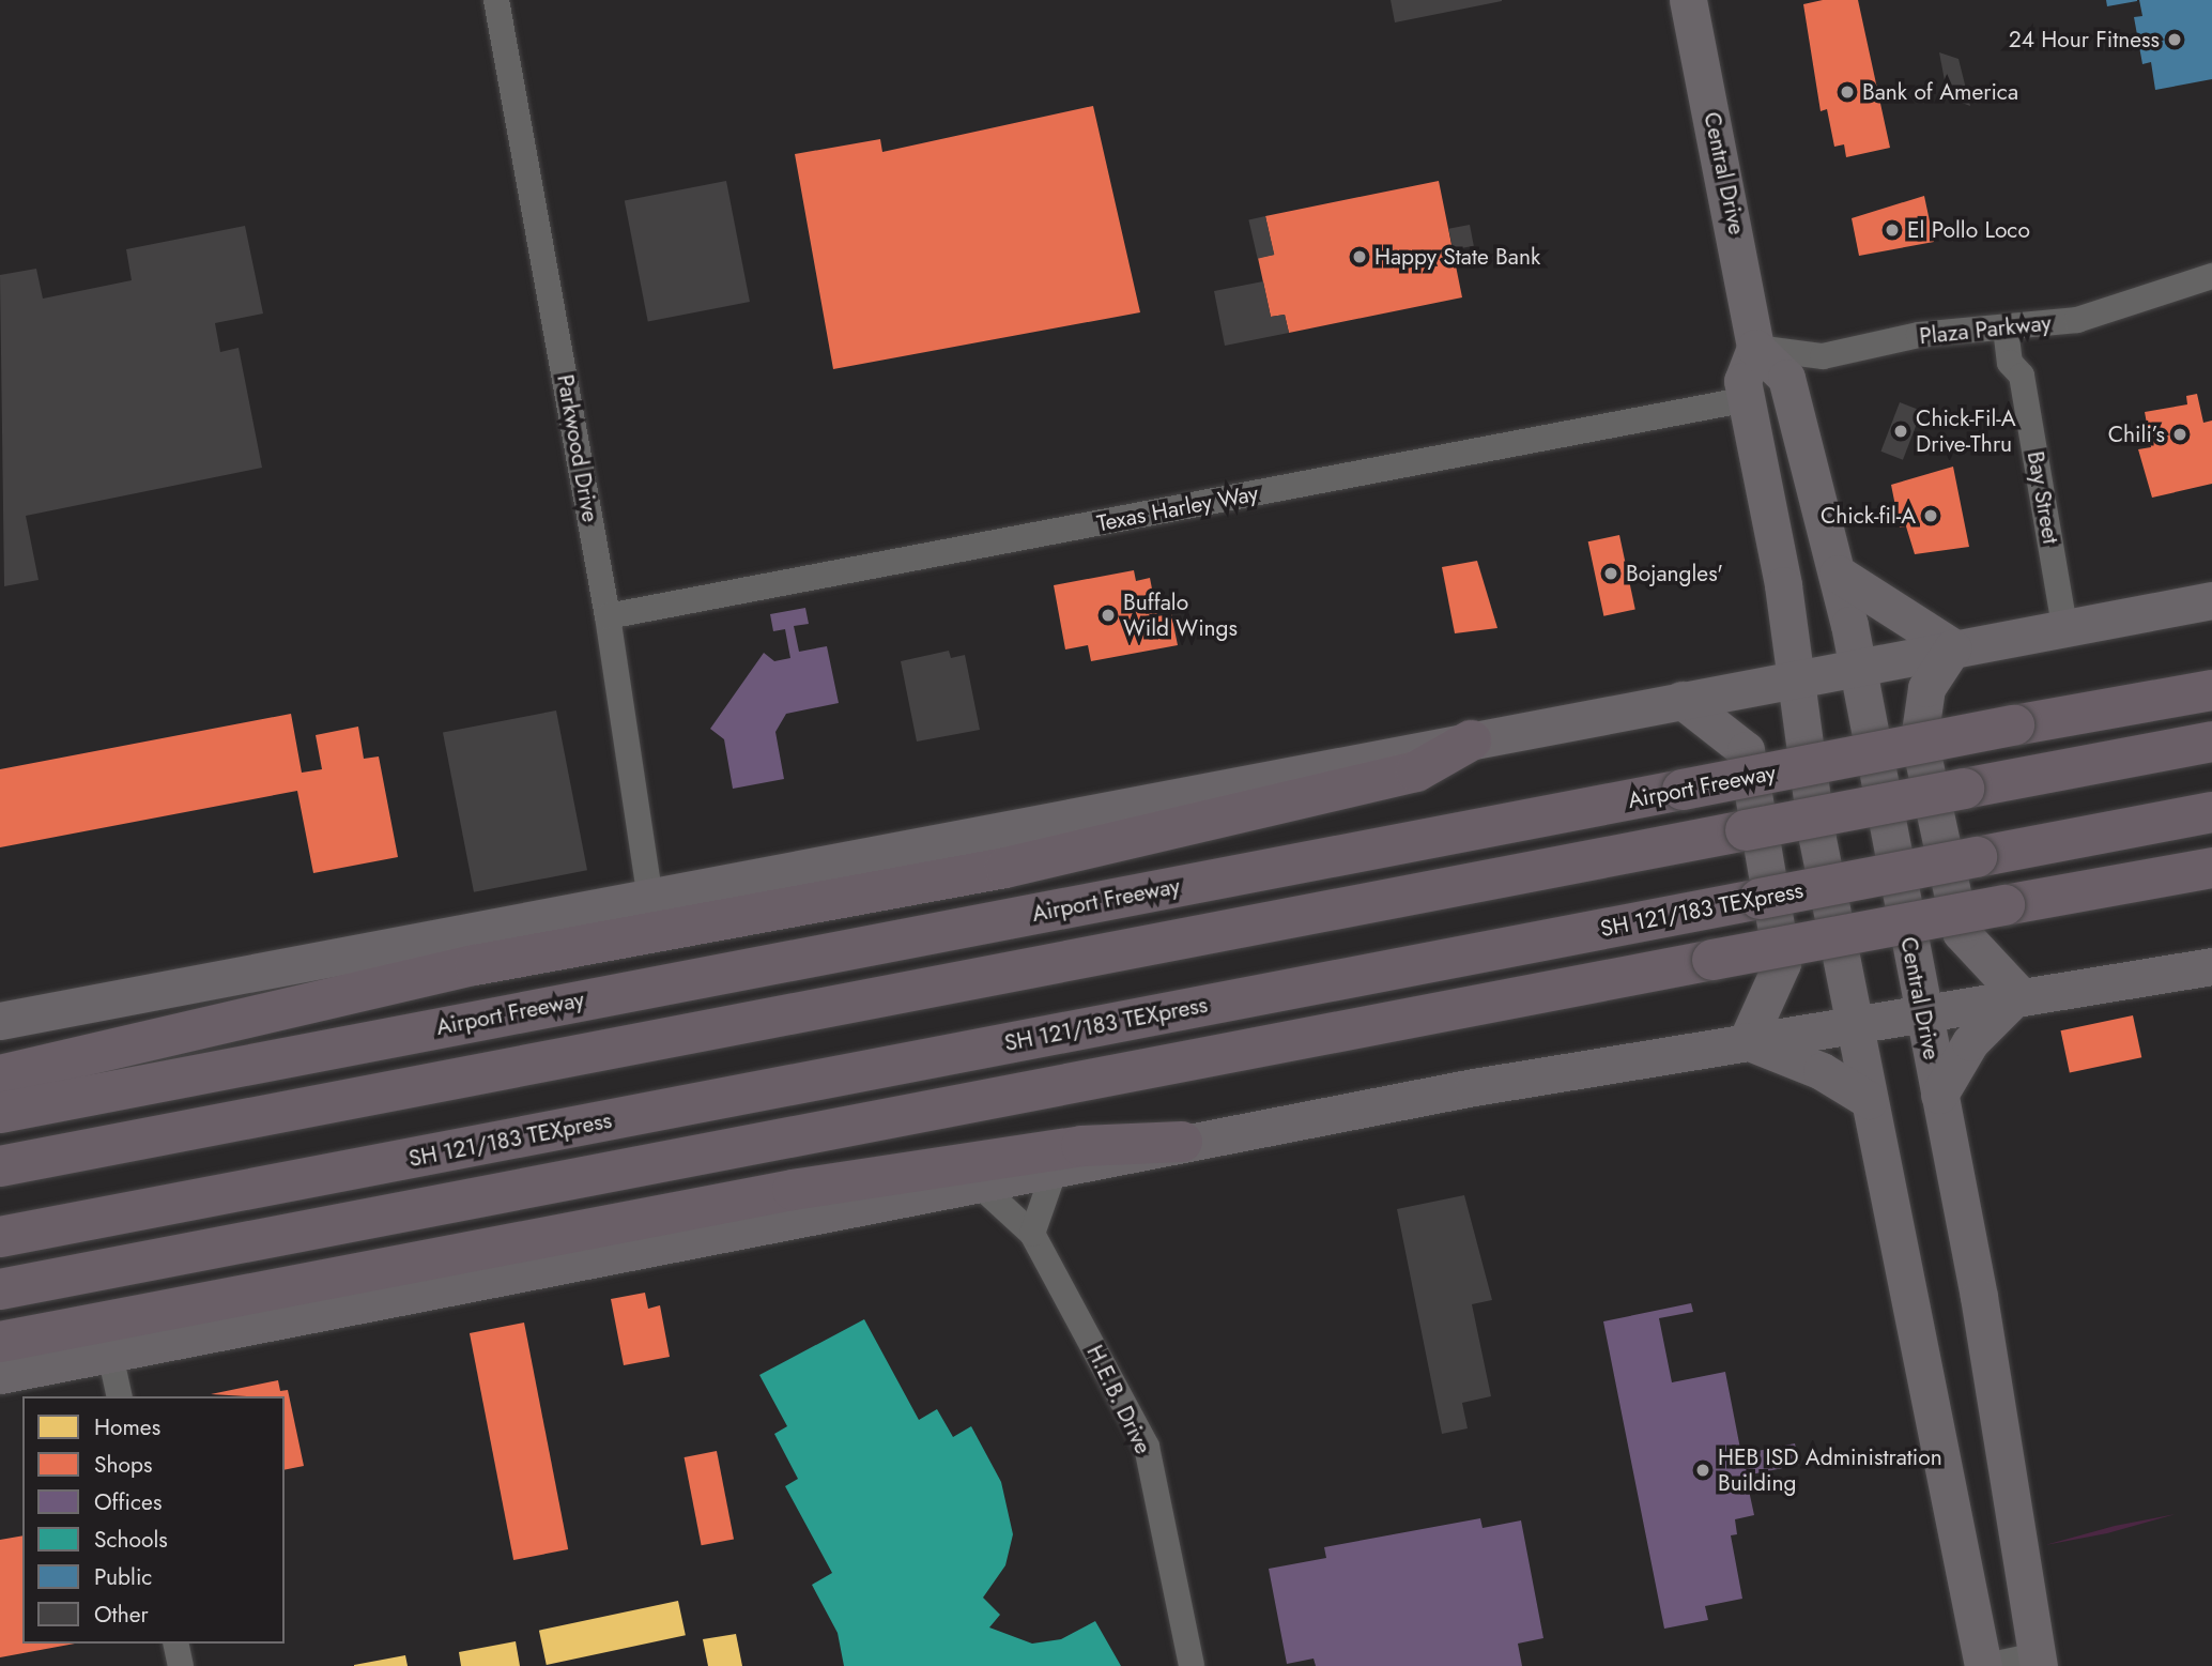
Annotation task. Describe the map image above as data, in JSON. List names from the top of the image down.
{
  "streets": {
    "highway": ["Airport Freeway", "SH 121/183 TEXpress"],
    "main road": ["Central Drive"],
    "street": [
      "Plaza Parkway",
      "Parkwood Drive",
      "Bay Street",
      "Texas Harley Way",
      "H.E.B. Drive"
    ]
  },
  "crossings": [
    ["Central Drive", "Plaza Parkway"],
    ["Plaza Parkway", "Bay Street"],
    ["Parkwood Drive", "Texas Harley Way"]
  ],
  "places": [
    "24 Hour Fitness",
    "Bank of America",
    "El Pollo Loco",
    "Happy State Bank",
    "Chick-Fil-A Drive-Thru",
    "Chili’s",
    "Chick-fil-A",
    "Bojangles'",
    "Buffalo Wild Wings",
    "HEB ISD Administration Building"
  ],
  "legend": [
    "Homes",
    "Shops",
    "Offices",
    "Schools",
    "Public",
    "Other"
  ]
}
